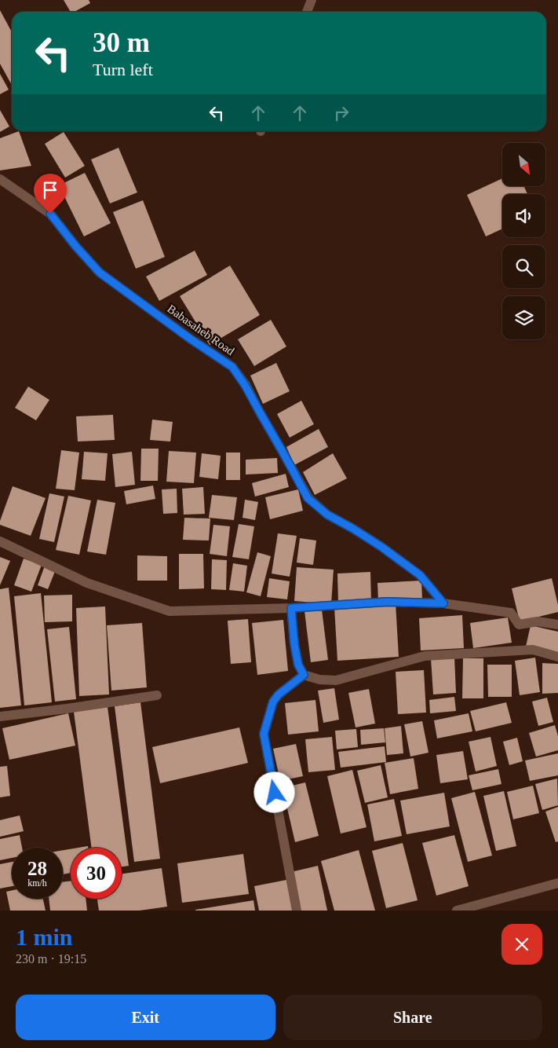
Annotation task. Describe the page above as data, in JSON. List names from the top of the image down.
{
  "streets": {
    "street": ["Babasaheb Road"]
  },
  "north": "bottom right",
  "page": {
    "turn": ["30 m", "Turn left"],
    "speed": "28 km/h",
    "limit": "30",
    "heading": ["1 min", "230 m · 19:15"],
    "buttons": ["Exit", "Share"]
  }
}
